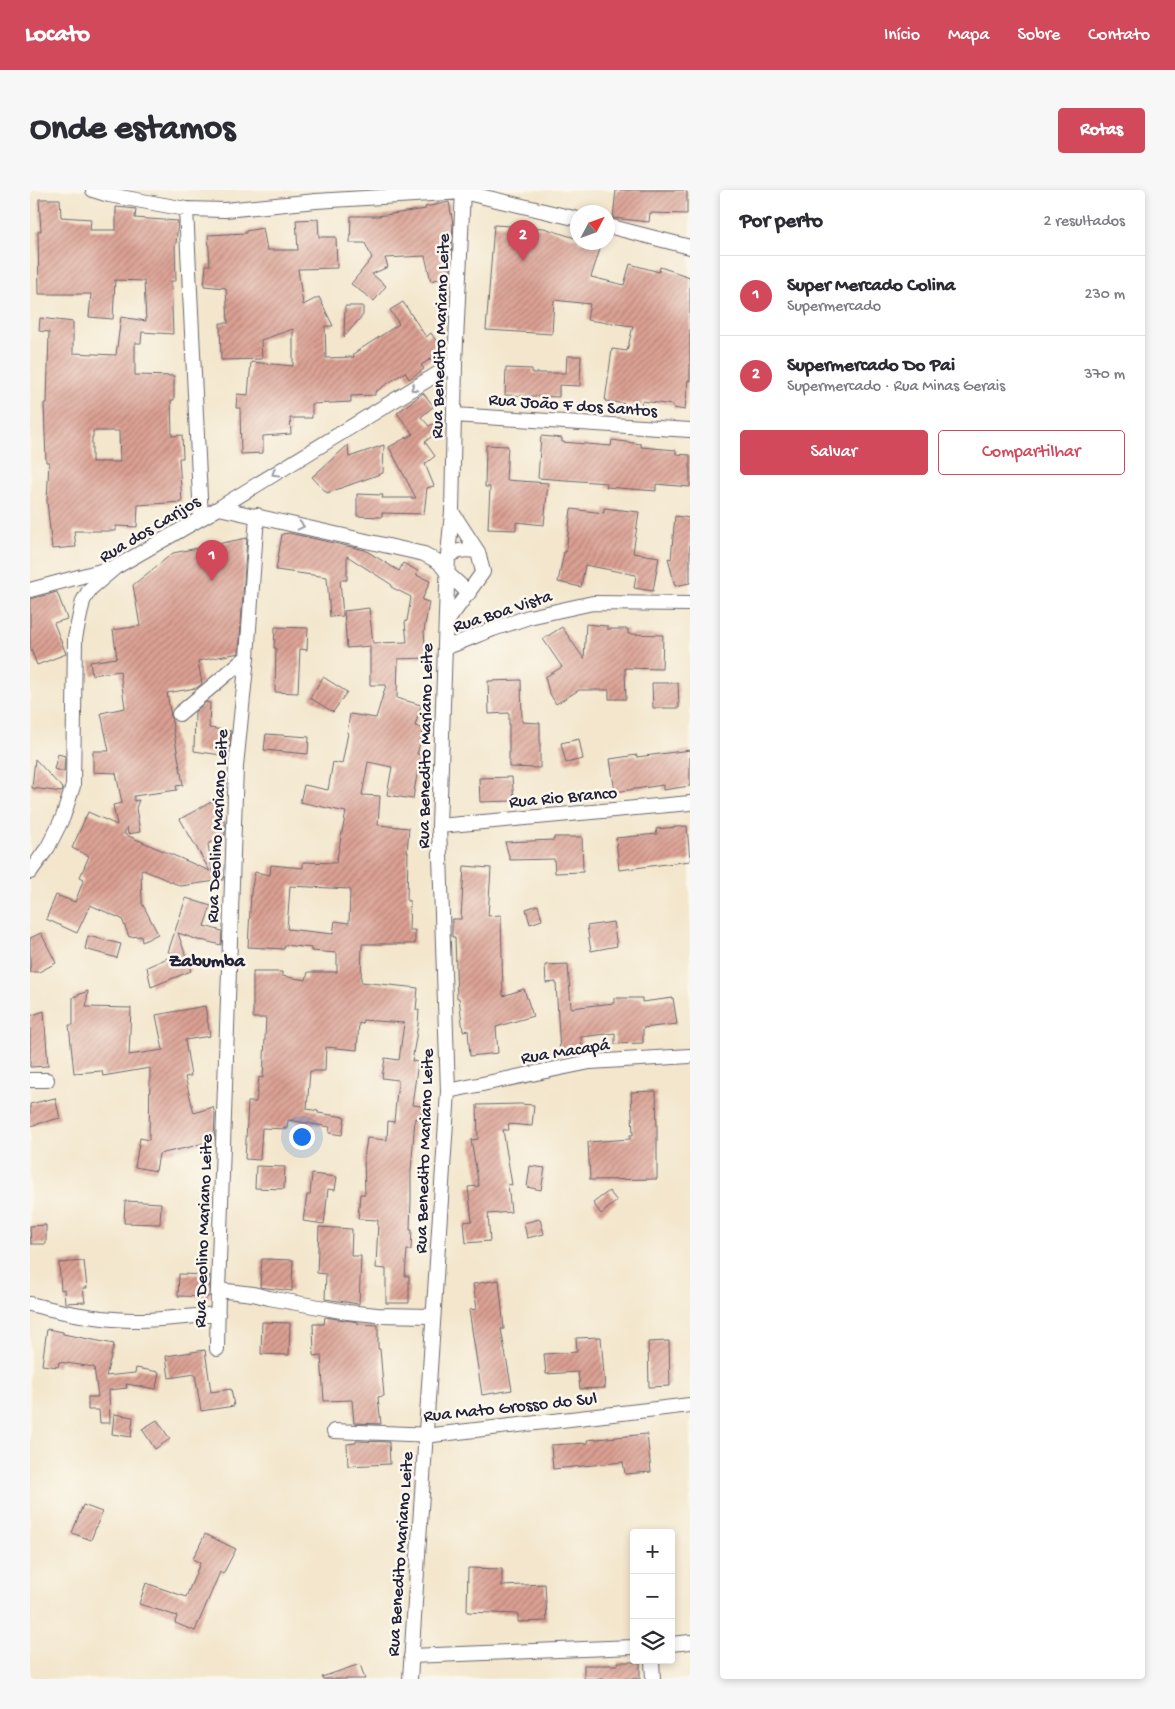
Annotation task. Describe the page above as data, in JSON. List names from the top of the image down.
{
  "streets": {
    "street": [
      "Rua Benedito Mariano Leite",
      "Rua João F dos Santos",
      "Rua dos Carijos",
      "Rua Boa Vista",
      "Rua Rio Branco",
      "Rua Deolino Mariano Leite",
      "Rua Macapá",
      "Rua Mato Grosso do Sul"
    ]
  },
  "crossings": [
    ["Rua Benedito Mariano Leite", "Rua João F dos Santos"],
    ["Rua Benedito Mariano Leite", "Rua dos Carijos"],
    ["Rua Benedito Mariano Leite", "Rua Boa Vista"],
    ["Rua Benedito Mariano Leite", "Rua Rio Branco"],
    ["Rua Benedito Mariano Leite", "Rua Macapá"],
    ["Rua Benedito Mariano Leite", "Rua Mato Grosso do Sul"]
  ],
  "one_way": ["Rua dos Carijos"],
  "districts": ["Zabumba"],
  "north": "top right",
  "page": {
    "header": "Locato",
    "nav": [
      "Início",
      "Mapa",
      "Sobre",
      "Contato"
    ],
    "buttons": [
      "Rotas",
      ["Salvar", "Compartilhar"]
    ],
    "title": "Onde estamos",
    "heading": ["Por perto", "2 resultados"],
    "pins": ["2", "1"],
    "list": [
      {
        "mark": "1",
        "name": "Super Mercado Colina",
        "note": "Supermercado",
        "value": "230 m"
      },
      {
        "mark": "2",
        "name": "Supermercado Do Pai",
        "note": "Supermercado · Rua Minas Gerais",
        "value": "370 m"
      }
    ],
    "map_buttons": ["+", "−"]
  }
}
